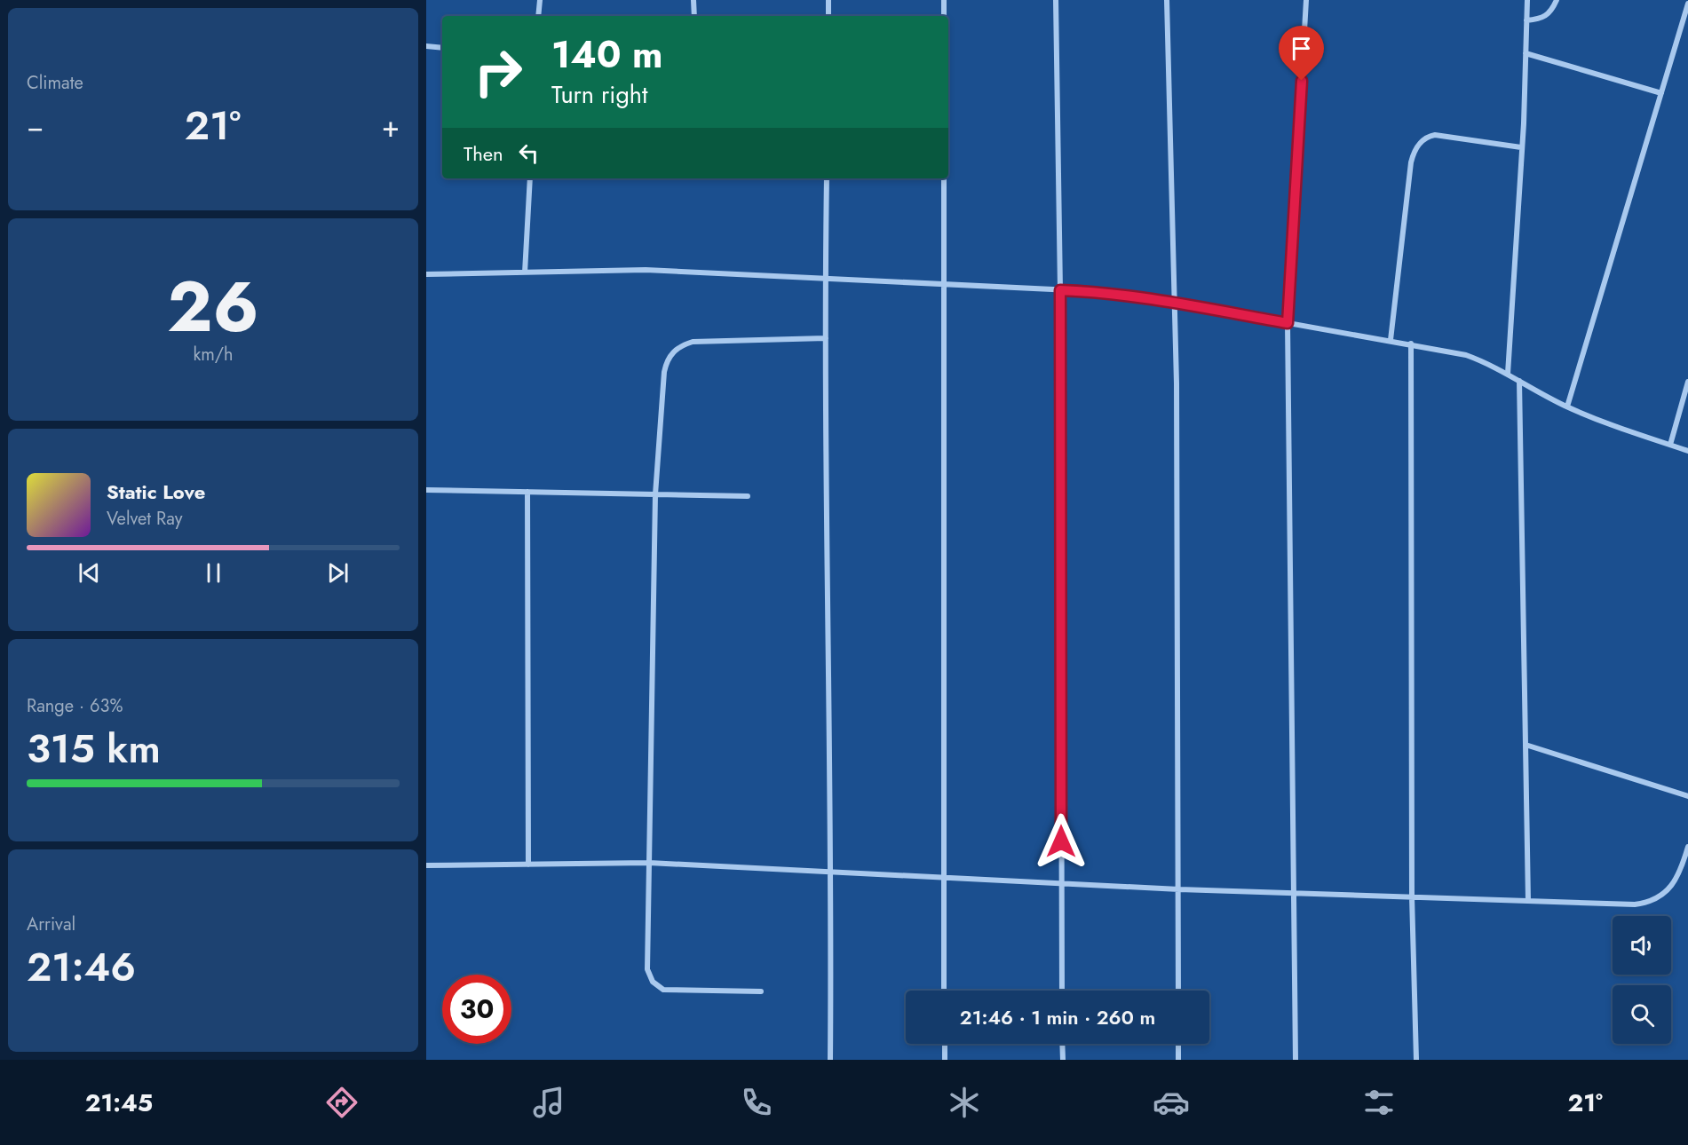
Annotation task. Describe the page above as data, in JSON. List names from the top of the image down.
{
  "page": {
    "tile": [
      "Climate",
      ["26", "km/h"],
      ["Range · 63%", "315 km"],
      ["Arrival", "21:46"]
    ],
    "turn": ["140 m", "Turn right"],
    "heat": ["−", "21°", "+"],
    "then": "Then",
    "song": ["Static Love", "Velvet Ray"],
    "limit": "30",
    "trip": "21:46 · 1 min · 260 m",
    "tabs": ["21:45", "21°"]
  }
}
